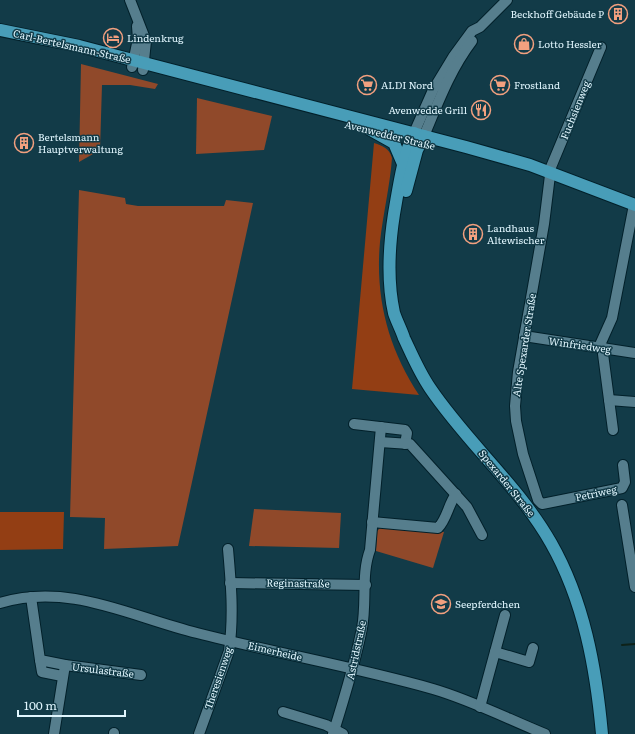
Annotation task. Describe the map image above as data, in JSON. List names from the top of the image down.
{
  "streets": {
    "main road": ["Carl-Bertelsmann-Straße", "Avenwedder Straße", "Spexarder Straße"],
    "street": [
      "Fuchsienweg",
      "Alte Spexarder Straße",
      "Winfriedweg",
      "Petriweg",
      "Reginastraße",
      "Astridstraße",
      "Eimerheide",
      "Ursulastraße",
      "Theresienweg"
    ]
  },
  "crossings": [
    ["Carl-Bertelsmann-Straße", "Avenwedder Straße"],
    ["Fuchsienweg", "Avenwedder Straße"],
    ["Fuchsienweg", "Alte Spexarder Straße"],
    ["Avenwedder Straße", "Alte Spexarder Straße"],
    ["Avenwedder Straße", "Spexarder Straße"],
    ["Alte Spexarder Straße", "Winfriedweg"],
    ["Alte Spexarder Straße", "Petriweg"],
    ["Reginastraße", "Astridstraße"],
    ["Reginastraße", "Theresienweg"],
    ["Astridstraße", "Eimerheide"],
    ["Eimerheide", "Ursulastraße"],
    ["Eimerheide", "Theresienweg"]
  ],
  "places": {
    "building": ["Beckhoff Gebäude P", "Bertelsmann Hauptverwaltung", "Landhaus Altewischer"],
    "hotel": ["Lindenkrug"],
    "shop": ["Lotto Hessler"],
    "supermarket": ["ALDI Nord", "Frostland"],
    "restaurant": ["Avenwedde Grill"],
    "school or university": ["Seepferdchen"]
  },
  "scale_bar": "100 m"
}
